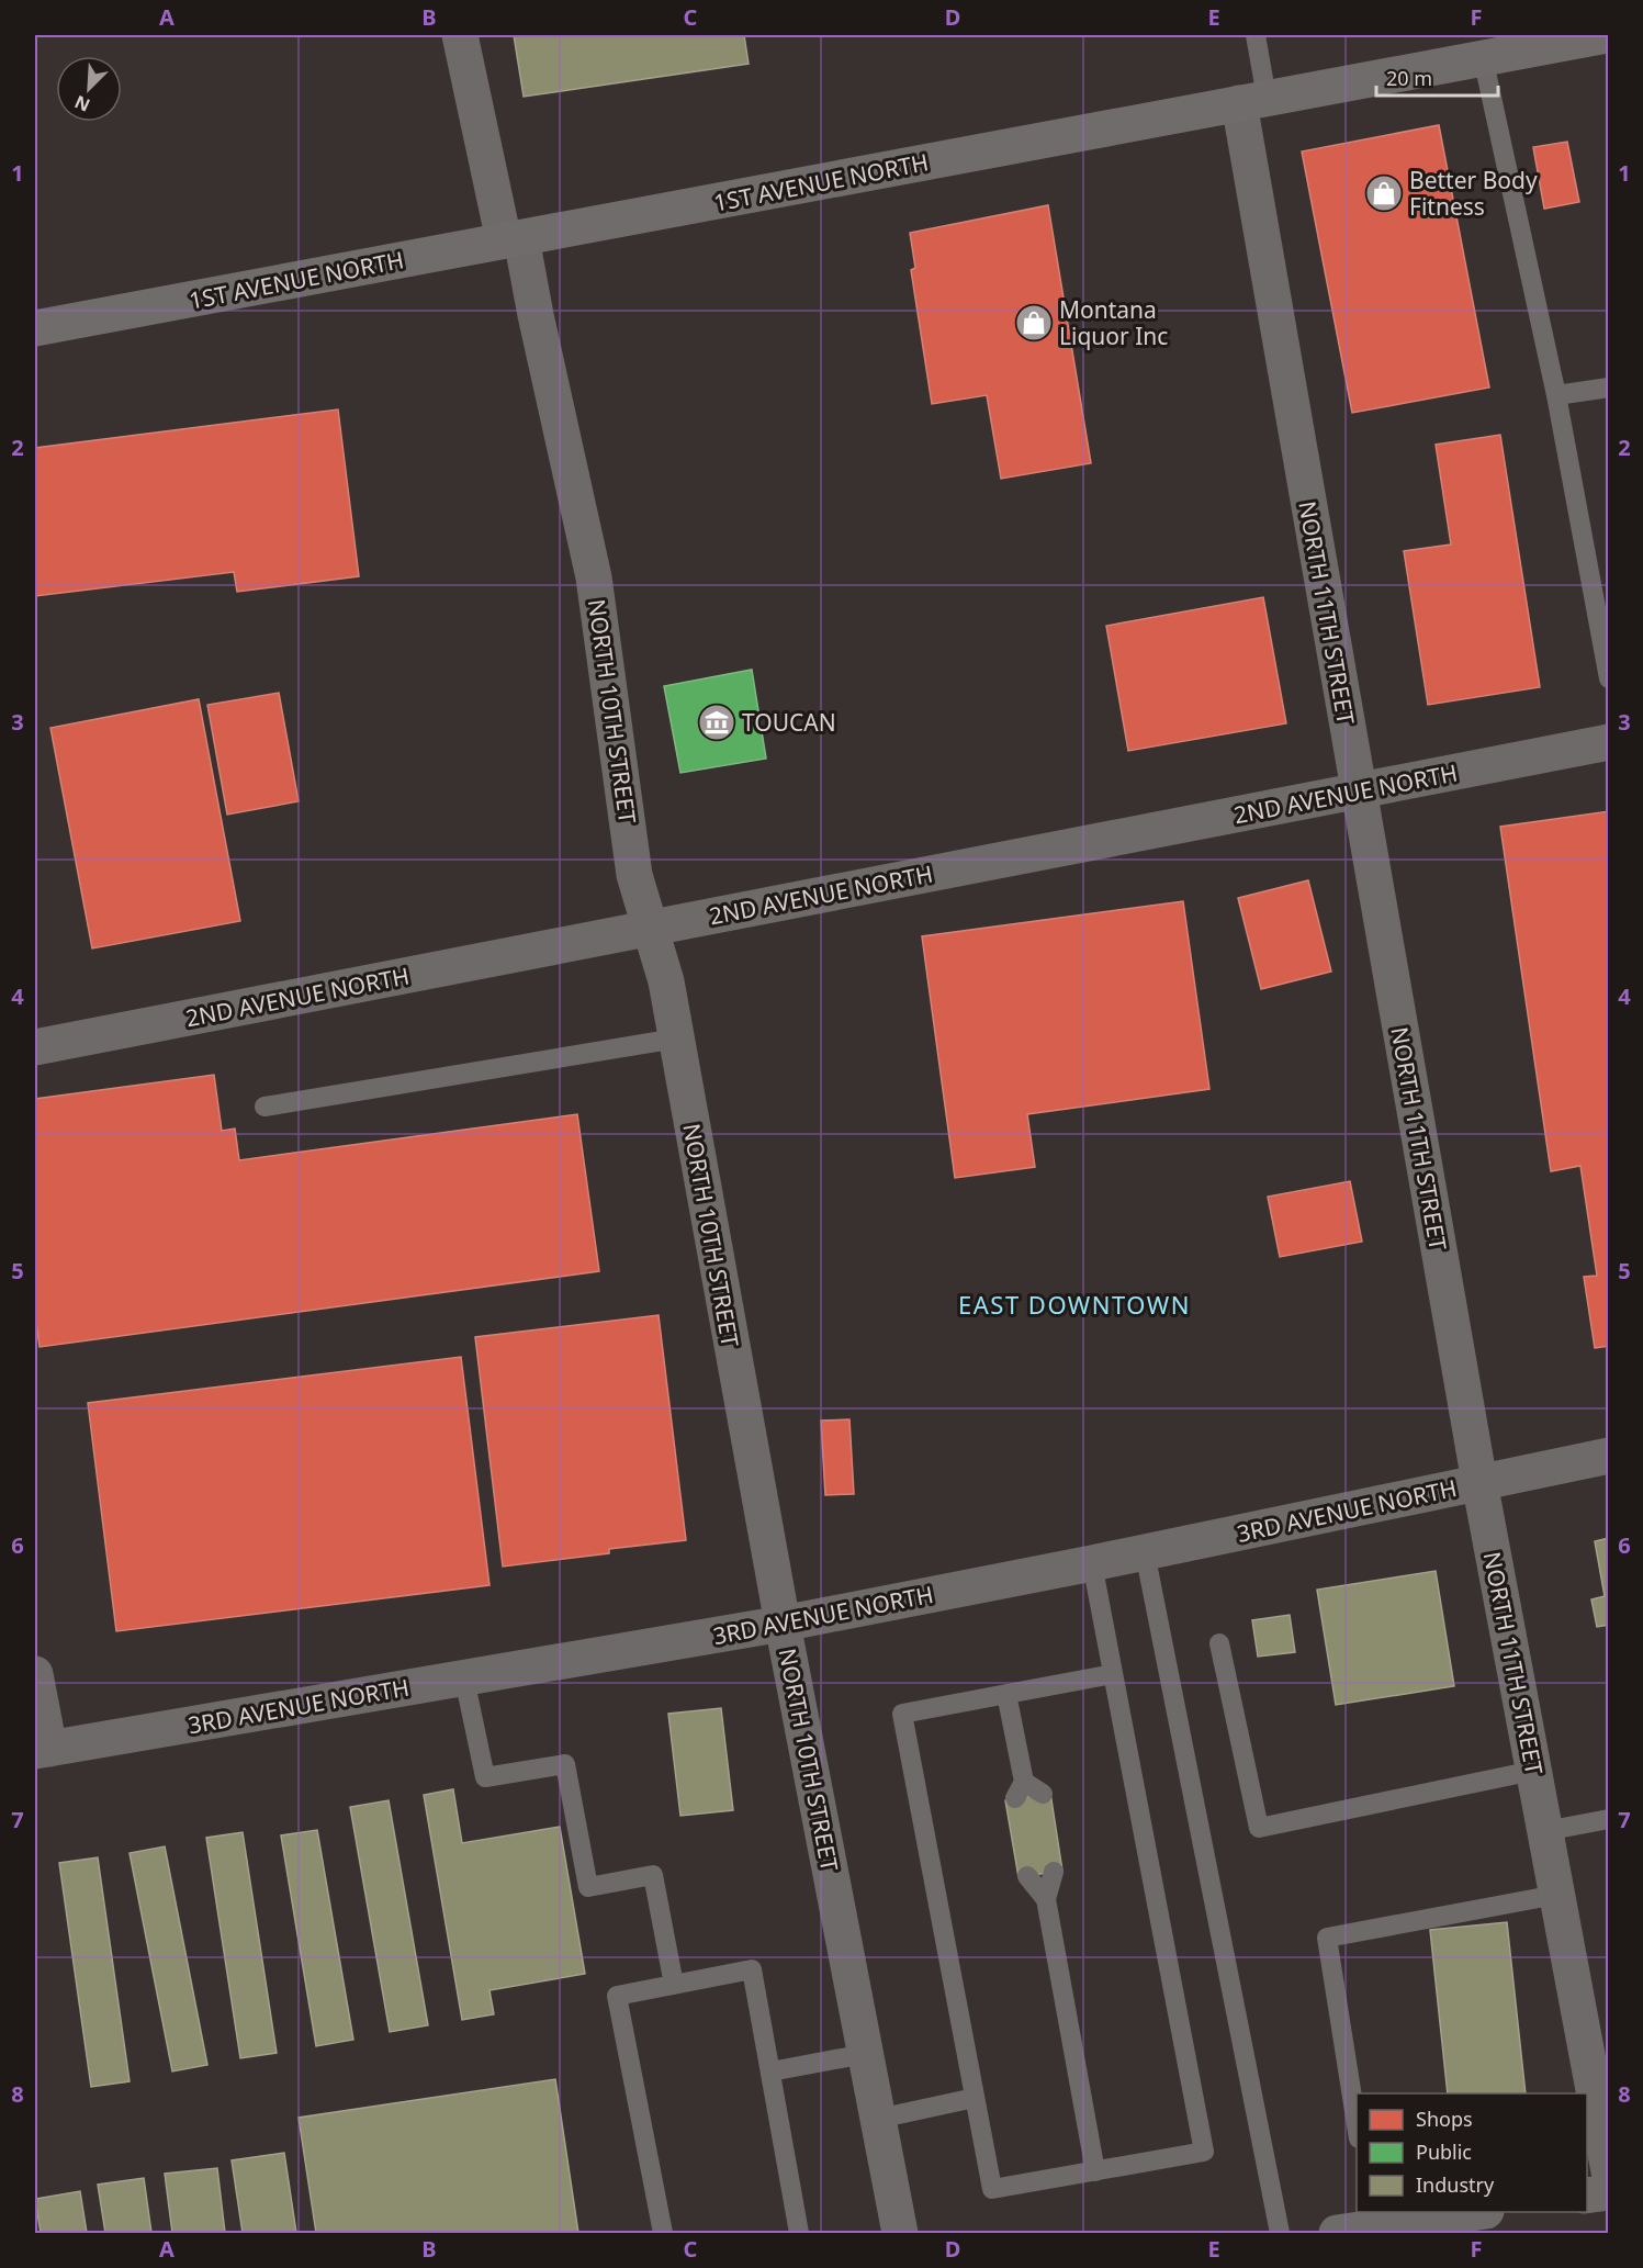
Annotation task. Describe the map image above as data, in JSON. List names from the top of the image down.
{
  "streets": {
    "main road": ["1ST AVENUE NORTH"],
    "street": [
      "NORTH 11TH STREET",
      "NORTH 10TH STREET",
      "2ND AVENUE NORTH",
      "3RD AVENUE NORTH"
    ]
  },
  "crossings": [
    ["1ST AVENUE NORTH", "NORTH 11TH STREET"],
    ["1ST AVENUE NORTH", "NORTH 10TH STREET"],
    ["NORTH 11TH STREET", "2ND AVENUE NORTH"],
    ["NORTH 11TH STREET", "3RD AVENUE NORTH"],
    ["NORTH 10TH STREET", "2ND AVENUE NORTH"],
    ["NORTH 10TH STREET", "3RD AVENUE NORTH"]
  ],
  "districts": ["EAST DOWNTOWN"],
  "places": {
    "shop": ["Better Body Fitness", "Montana Liquor Inc"],
    "museum": ["TOUCAN"]
  },
  "legend": ["Shops", "Public", "Industry"],
  "scale_bar": "20 m",
  "north": "bottom left",
  "grid": {
    "columns": [
      "A",
      "B",
      "C",
      "D",
      "E",
      "F"
    ],
    "rows": [
      "1",
      "2",
      "3",
      "4",
      "5",
      "6",
      "7",
      "8"
    ]
  }
}
